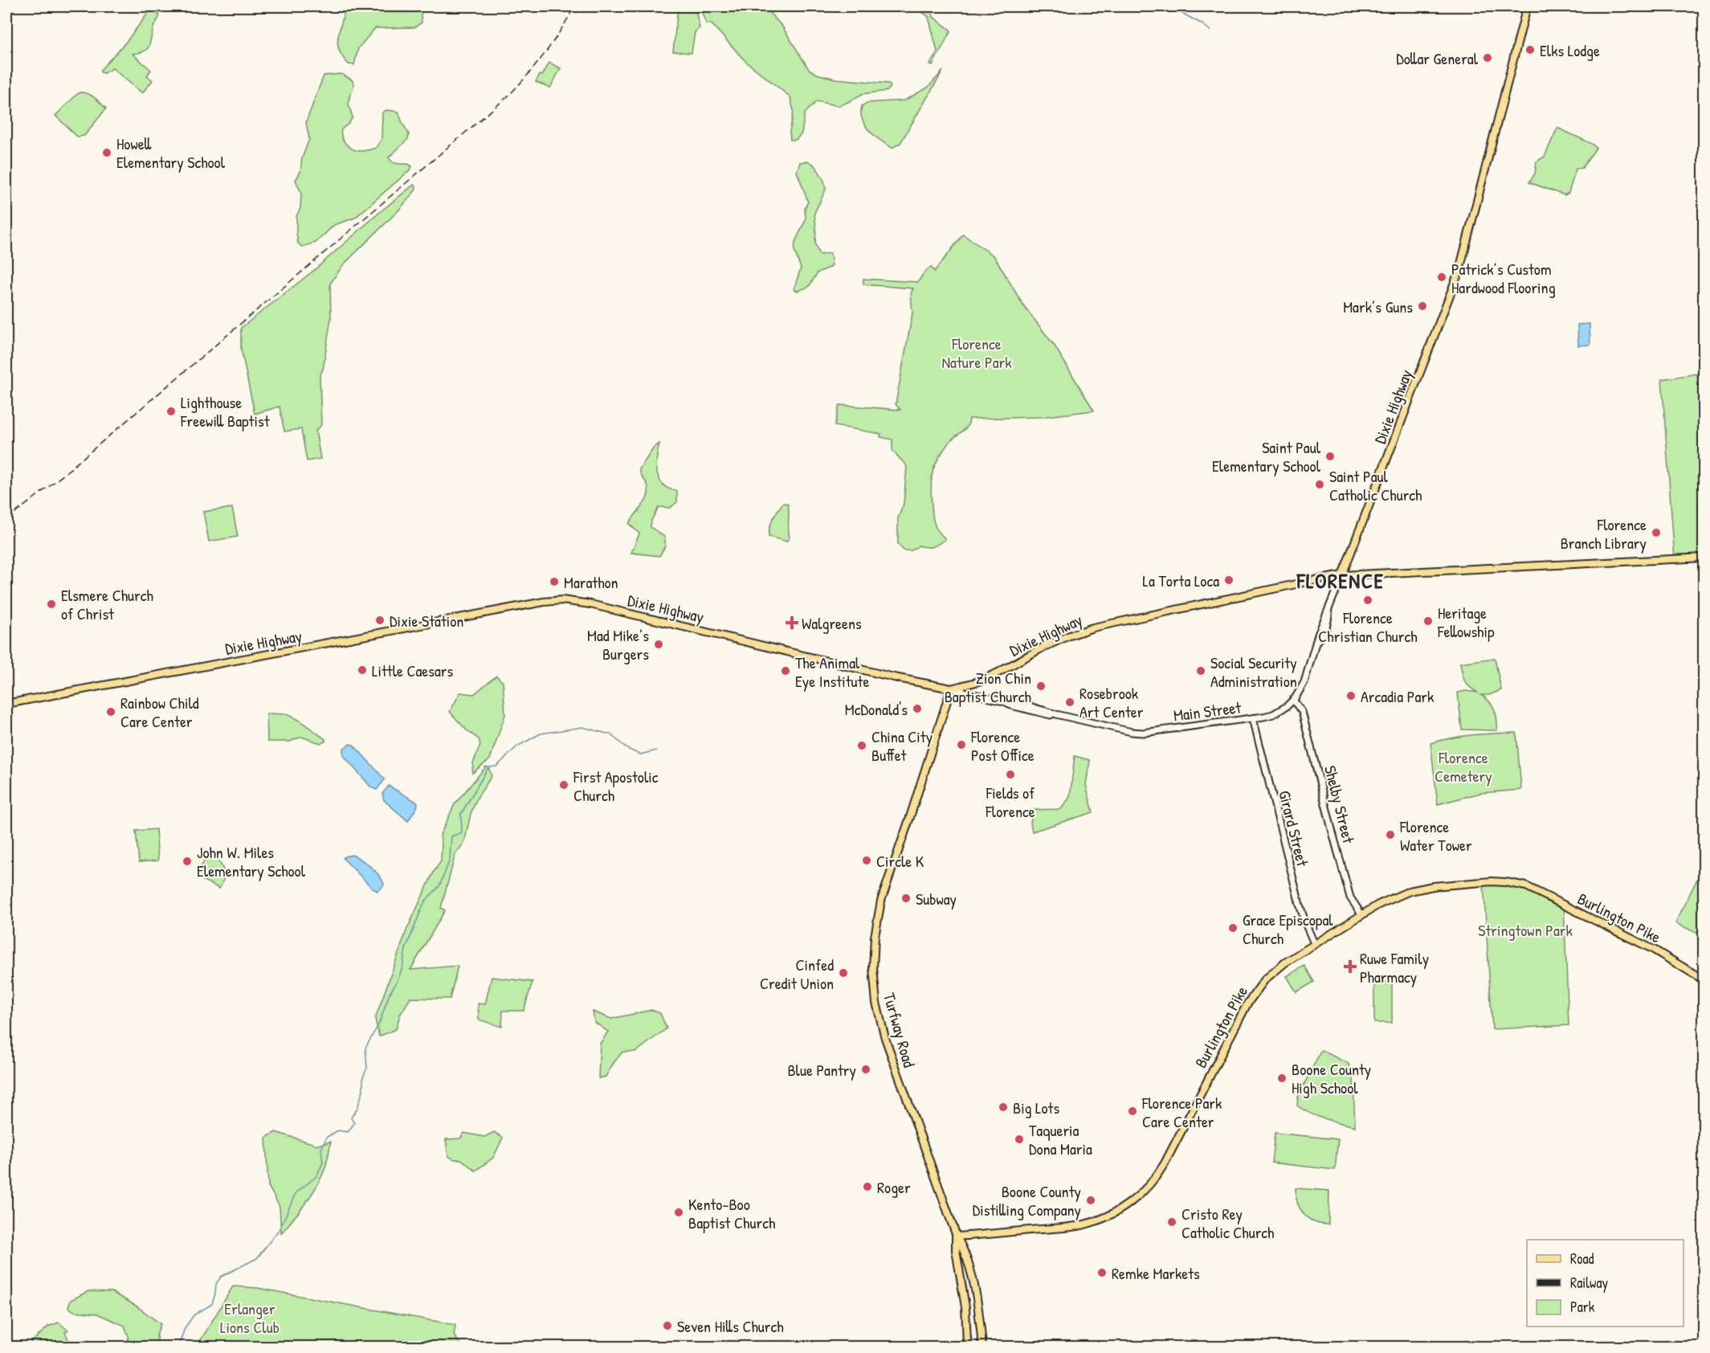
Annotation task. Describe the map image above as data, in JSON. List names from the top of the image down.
{
  "streets": {
    "main road": ["Dixie Highway", "Burlington Pike", "Turfway Road"],
    "street": ["Main Street", "Shelby Street", "Girard Street"]
  },
  "crossings": [
    ["Dixie Highway", "Main Street"],
    ["Dixie Highway", "Turfway Road"],
    ["Main Street", "Shelby Street"],
    ["Main Street", "Girard Street"],
    ["Main Street", "Turfway Road"],
    ["Shelby Street", "Burlington Pike"],
    ["Girard Street", "Burlington Pike"],
    ["Burlington Pike", "Turfway Road"]
  ],
  "districts": ["FLORENCE"],
  "parks": [
    "Florence Nature Park",
    "Florence Cemetery",
    "Stringtown Park",
    "Erlanger Lions Club"
  ],
  "places": {
    "other": [
      "Elks Lodge",
      "Dollar General",
      "Howell Elementary School",
      "Patrick’s Custom Hardwood Flooring",
      "Mark’s Guns",
      "Lighthouse Freewill Baptist",
      "Saint Paul Elementary School",
      "Saint Paul Catholic Church",
      "Florence Branch Library",
      "La Torta Loca",
      "Marathon",
      "Florence Christian Church",
      "Elsmere Church of Christ",
      "Dixie Station",
      "Heritage Fellowship",
      "Mad Mike’s Burgers",
      "Little Caesars",
      "The Animal Eye Institute",
      "Social Security Administration",
      "Zion Chin Baptist Church",
      "Arcadia Park",
      "Rosebrook Art Center",
      "McDonald's",
      "Rainbow Child Care Center",
      "Florence Post Office",
      "China City Buffet",
      "Fields of Florence",
      "First Apostolic Church",
      "Florence Water Tower",
      "Circle K",
      "John W. Miles Elementary School",
      "Subway",
      "Grace Episcopal Church",
      "Cinfed Credit Union",
      "Blue Pantry",
      "Boone County High School",
      "Big Lots",
      "Florence Park Care Center",
      "Taqueria Dona Maria",
      "Roger",
      "Boone County Distilling Company",
      "Kento-Boo Baptist Church",
      "Cristo Rey Catholic Church",
      "Remke Markets",
      "Seven Hills Church"
    ],
    "health": ["Walgreens", "Ruwe Family Pharmacy"]
  },
  "legend": ["Road", "Railway", "Park"]
}
